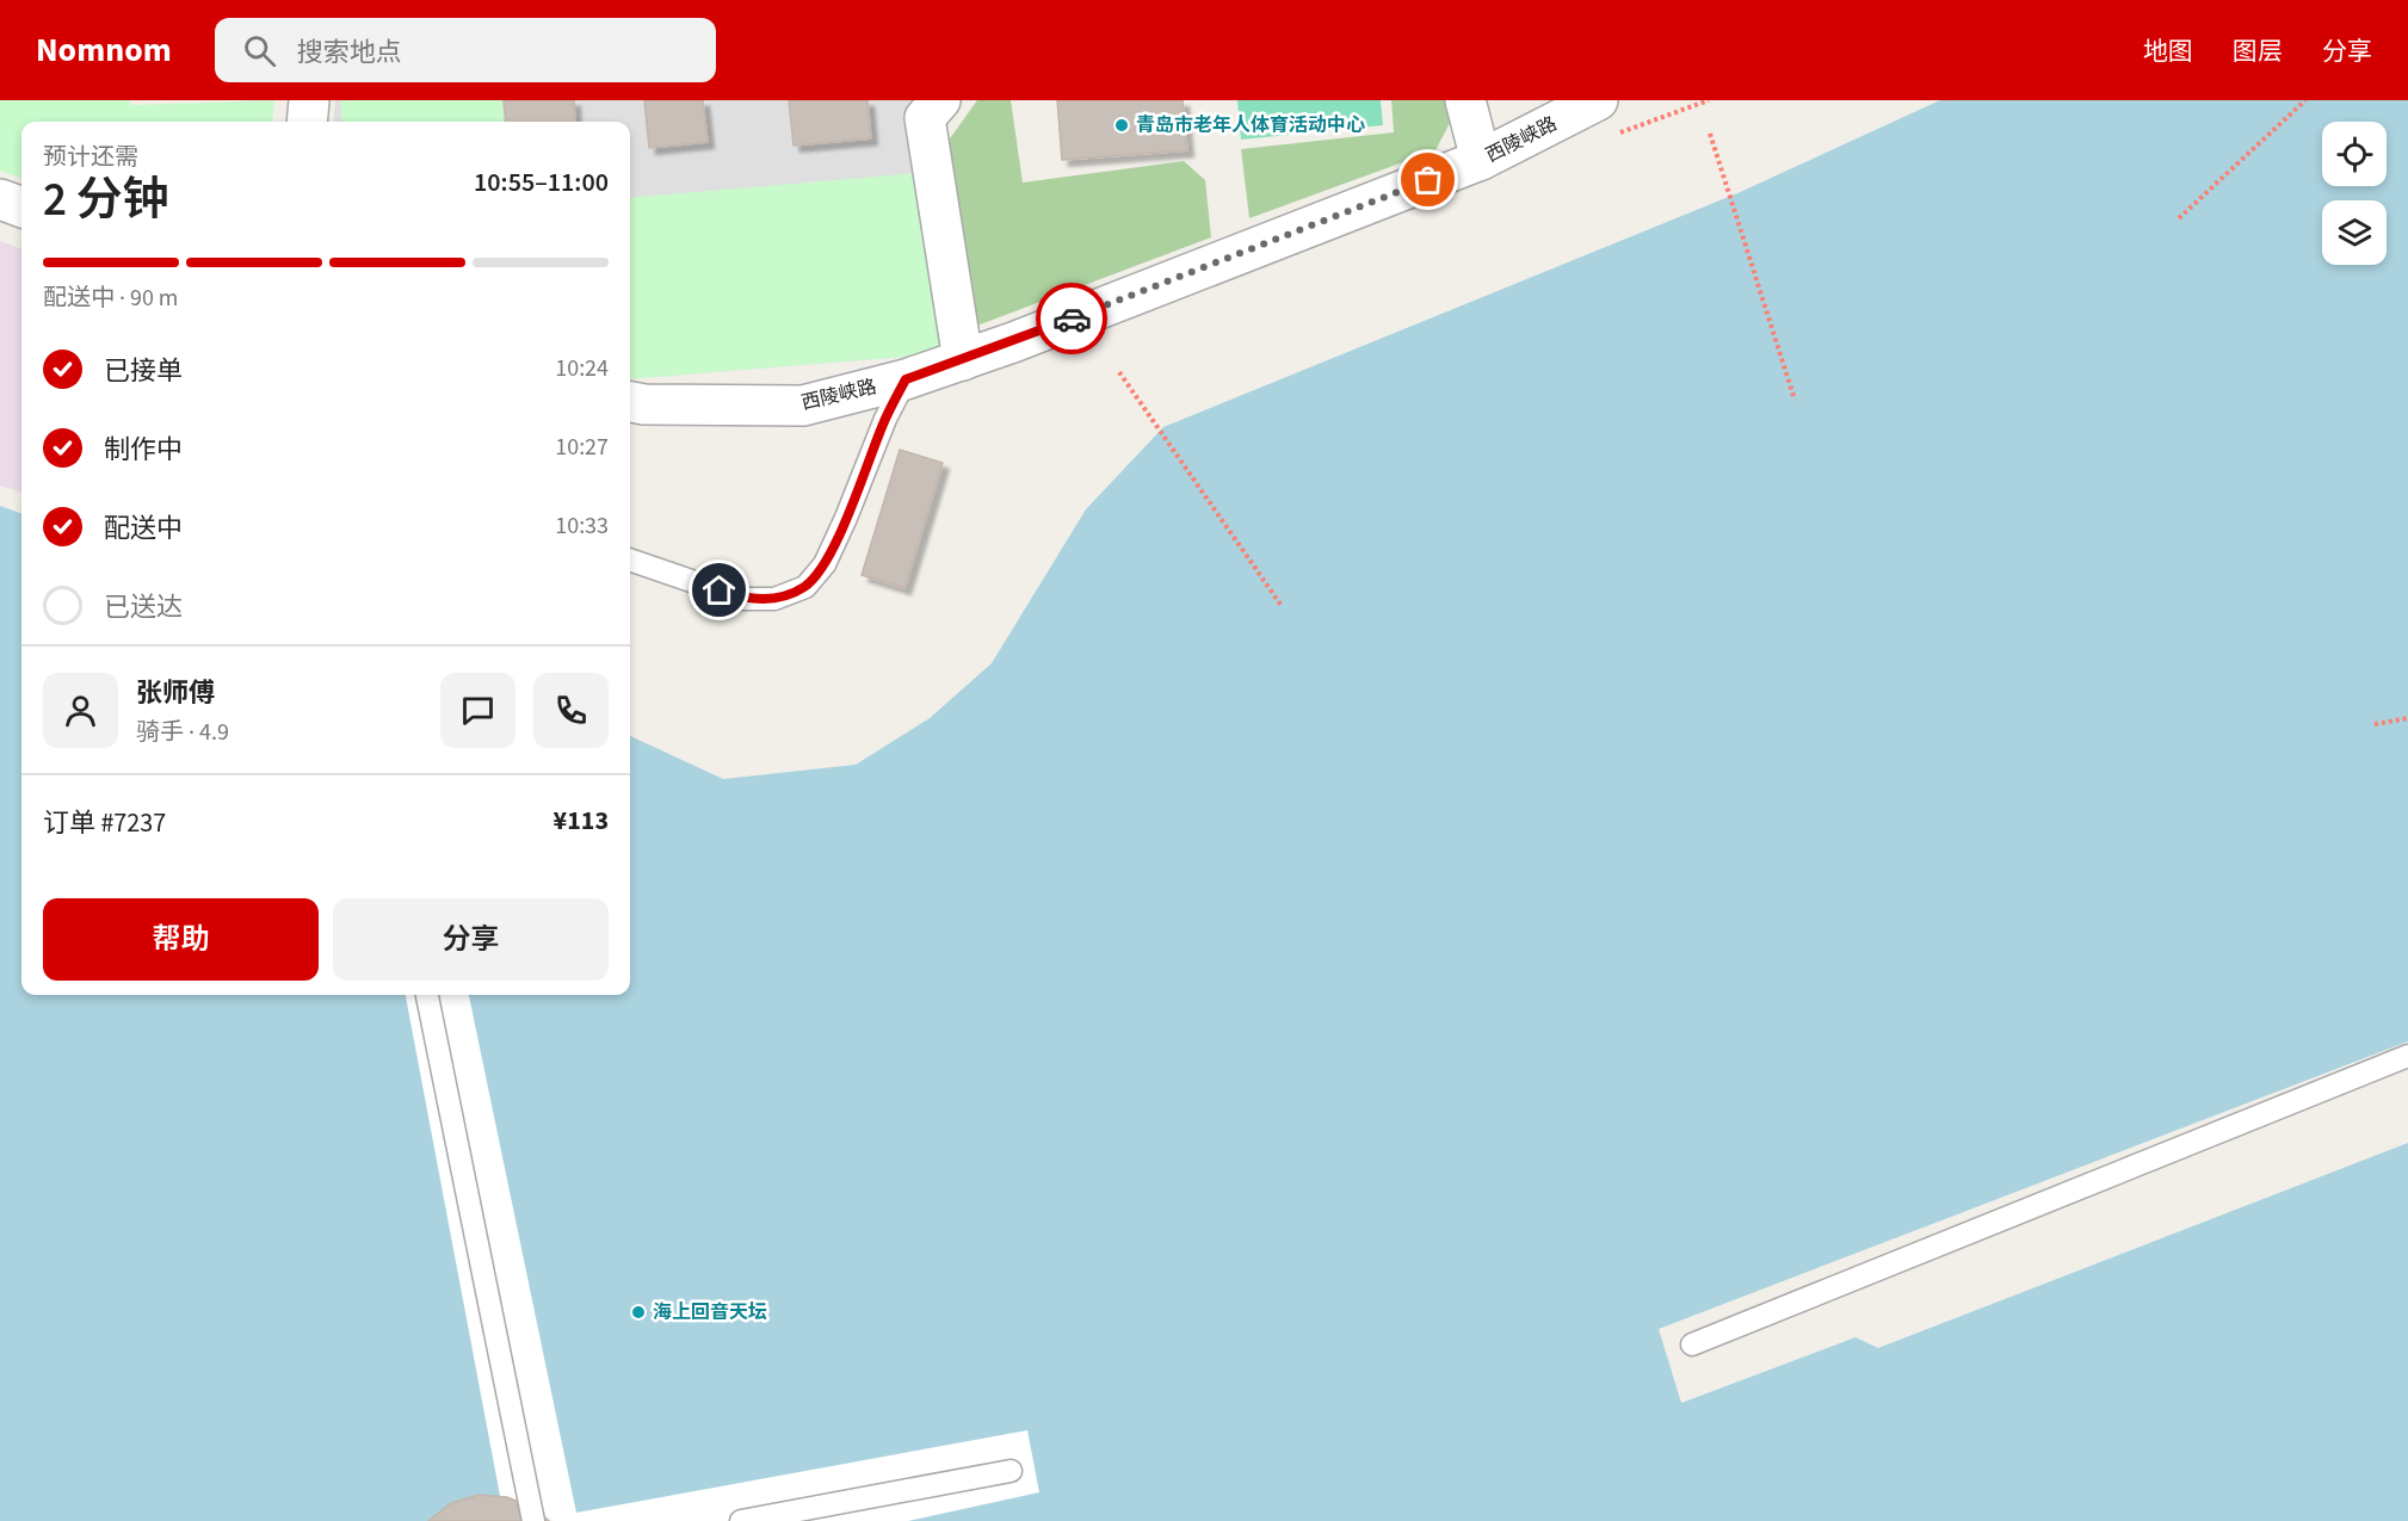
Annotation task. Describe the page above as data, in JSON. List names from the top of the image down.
{
  "streets": {
    "street": ["西陵峡路"]
  },
  "places": ["青岛市老年人体育活动中心", "海上回音天坛"],
  "page": {
    "header": "Nomnom",
    "search": "搜索地点",
    "nav": ["地图", "图层", "分享"],
    "heading": ["2 分钟", "预计还需", "10:55–11:00"],
    "panel": [
      "张师傅",
      "骑手 · 4.9",
      "订单 #7237",
      "¥113"
    ],
    "bar": "配送中 · 90 m",
    "list": [
      ["已接单", "10:24"],
      ["制作中", "10:27"],
      ["配送中", "10:33"],
      "已送达"
    ],
    "buttons": ["帮助", "分享"]
  }
}
